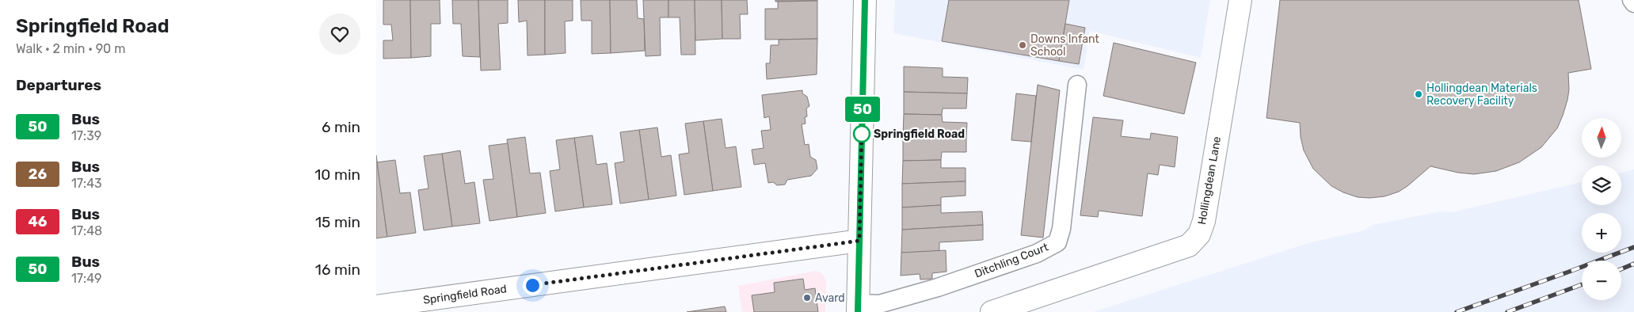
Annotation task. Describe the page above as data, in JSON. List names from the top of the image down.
{
  "streets": {
    "street": ["Hollingdean Lane", "Springfield Road"],
    "lane": ["Ditchling Court"]
  },
  "places": [
    "Downs Infant School",
    "Hollingdean Materials Recovery Facility",
    "Springfield Road",
    "Avard"
  ],
  "lines": ["bus line 50"],
  "north": "top",
  "page": {
    "heading": [
      ["Springfield Road", "Walk · 2 min · 90 m"],
      "Departures"
    ],
    "on_map": "50",
    "list": [
      {
        "mark": "50",
        "name": "Bus",
        "note": "17:39",
        "value": "6 min"
      },
      {
        "mark": "26",
        "name": "Bus",
        "note": "17:43",
        "value": "10 min"
      },
      {
        "mark": "46",
        "name": "Bus",
        "note": "17:48",
        "value": "15 min"
      },
      {
        "mark": "50",
        "name": "Bus",
        "note": "17:49",
        "value": "16 min"
      }
    ],
    "map_buttons": ["+", "−"]
  }
}
